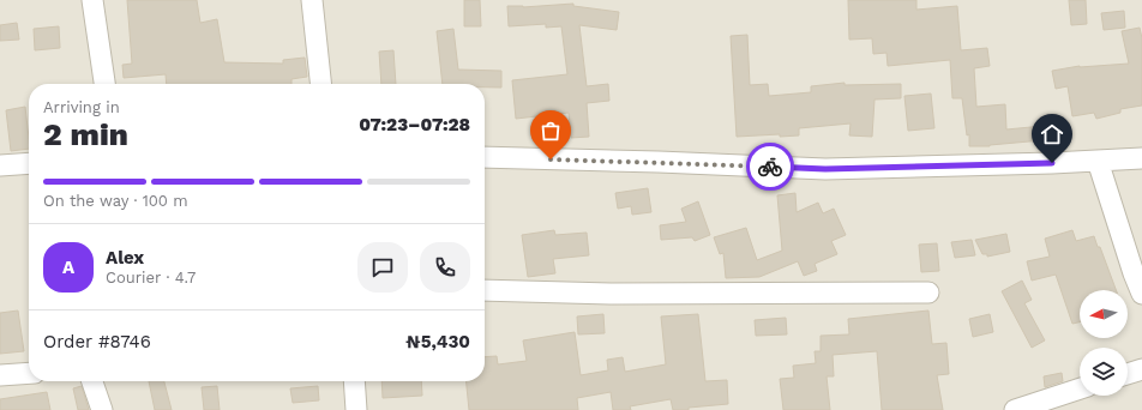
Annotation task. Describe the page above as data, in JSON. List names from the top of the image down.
{
  "north": "left",
  "page": {
    "heading": ["2 min", "Arriving in", "07:23–07:28"],
    "panel": [
      "Alex",
      "Courier · 4.7",
      "Order #8746",
      "₦5,430"
    ],
    "bar": "On the way · 100 m",
    "round": "A"
  }
}
